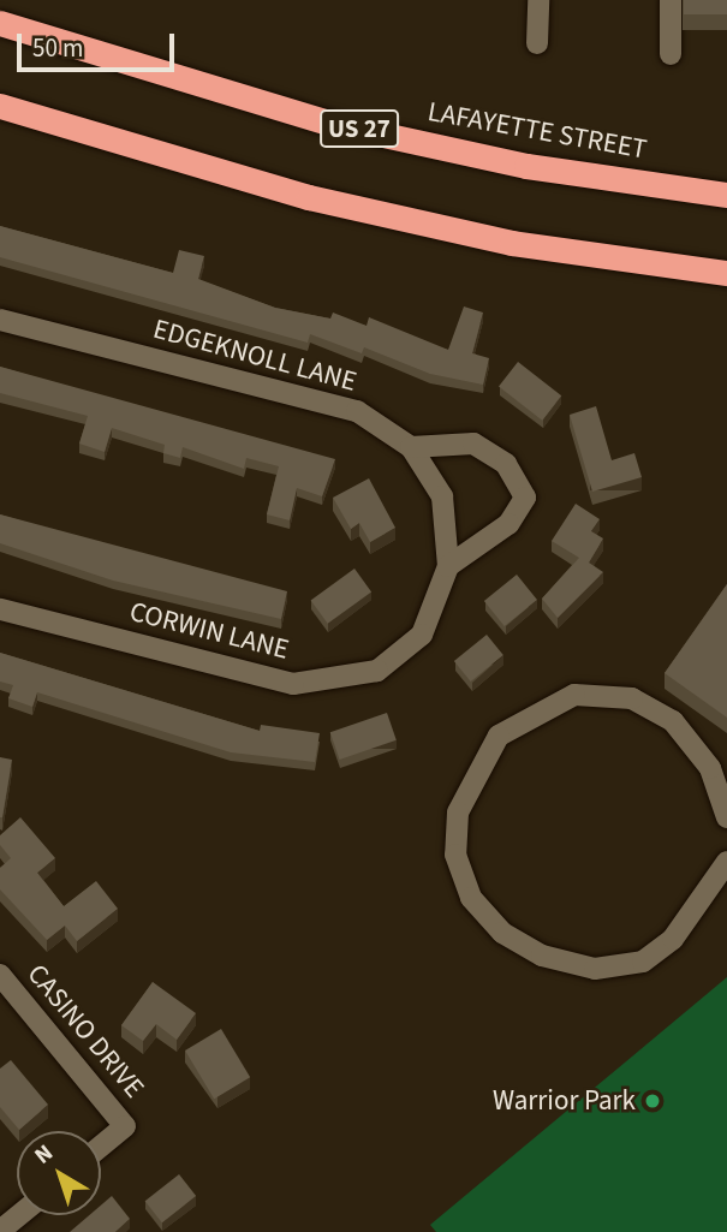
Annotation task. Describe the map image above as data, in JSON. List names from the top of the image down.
{
  "streets": {
    "highway": ["US 27", "LAFAYETTE STREET"],
    "street": ["EDGEKNOLL LANE", "CORWIN LANE", "CASINO DRIVE"]
  },
  "crossings": [
    ["EDGEKNOLL LANE", "CORWIN LANE"]
  ],
  "places": ["Warrior Park"],
  "scale_bar": "50 m",
  "north": "top left"
}
